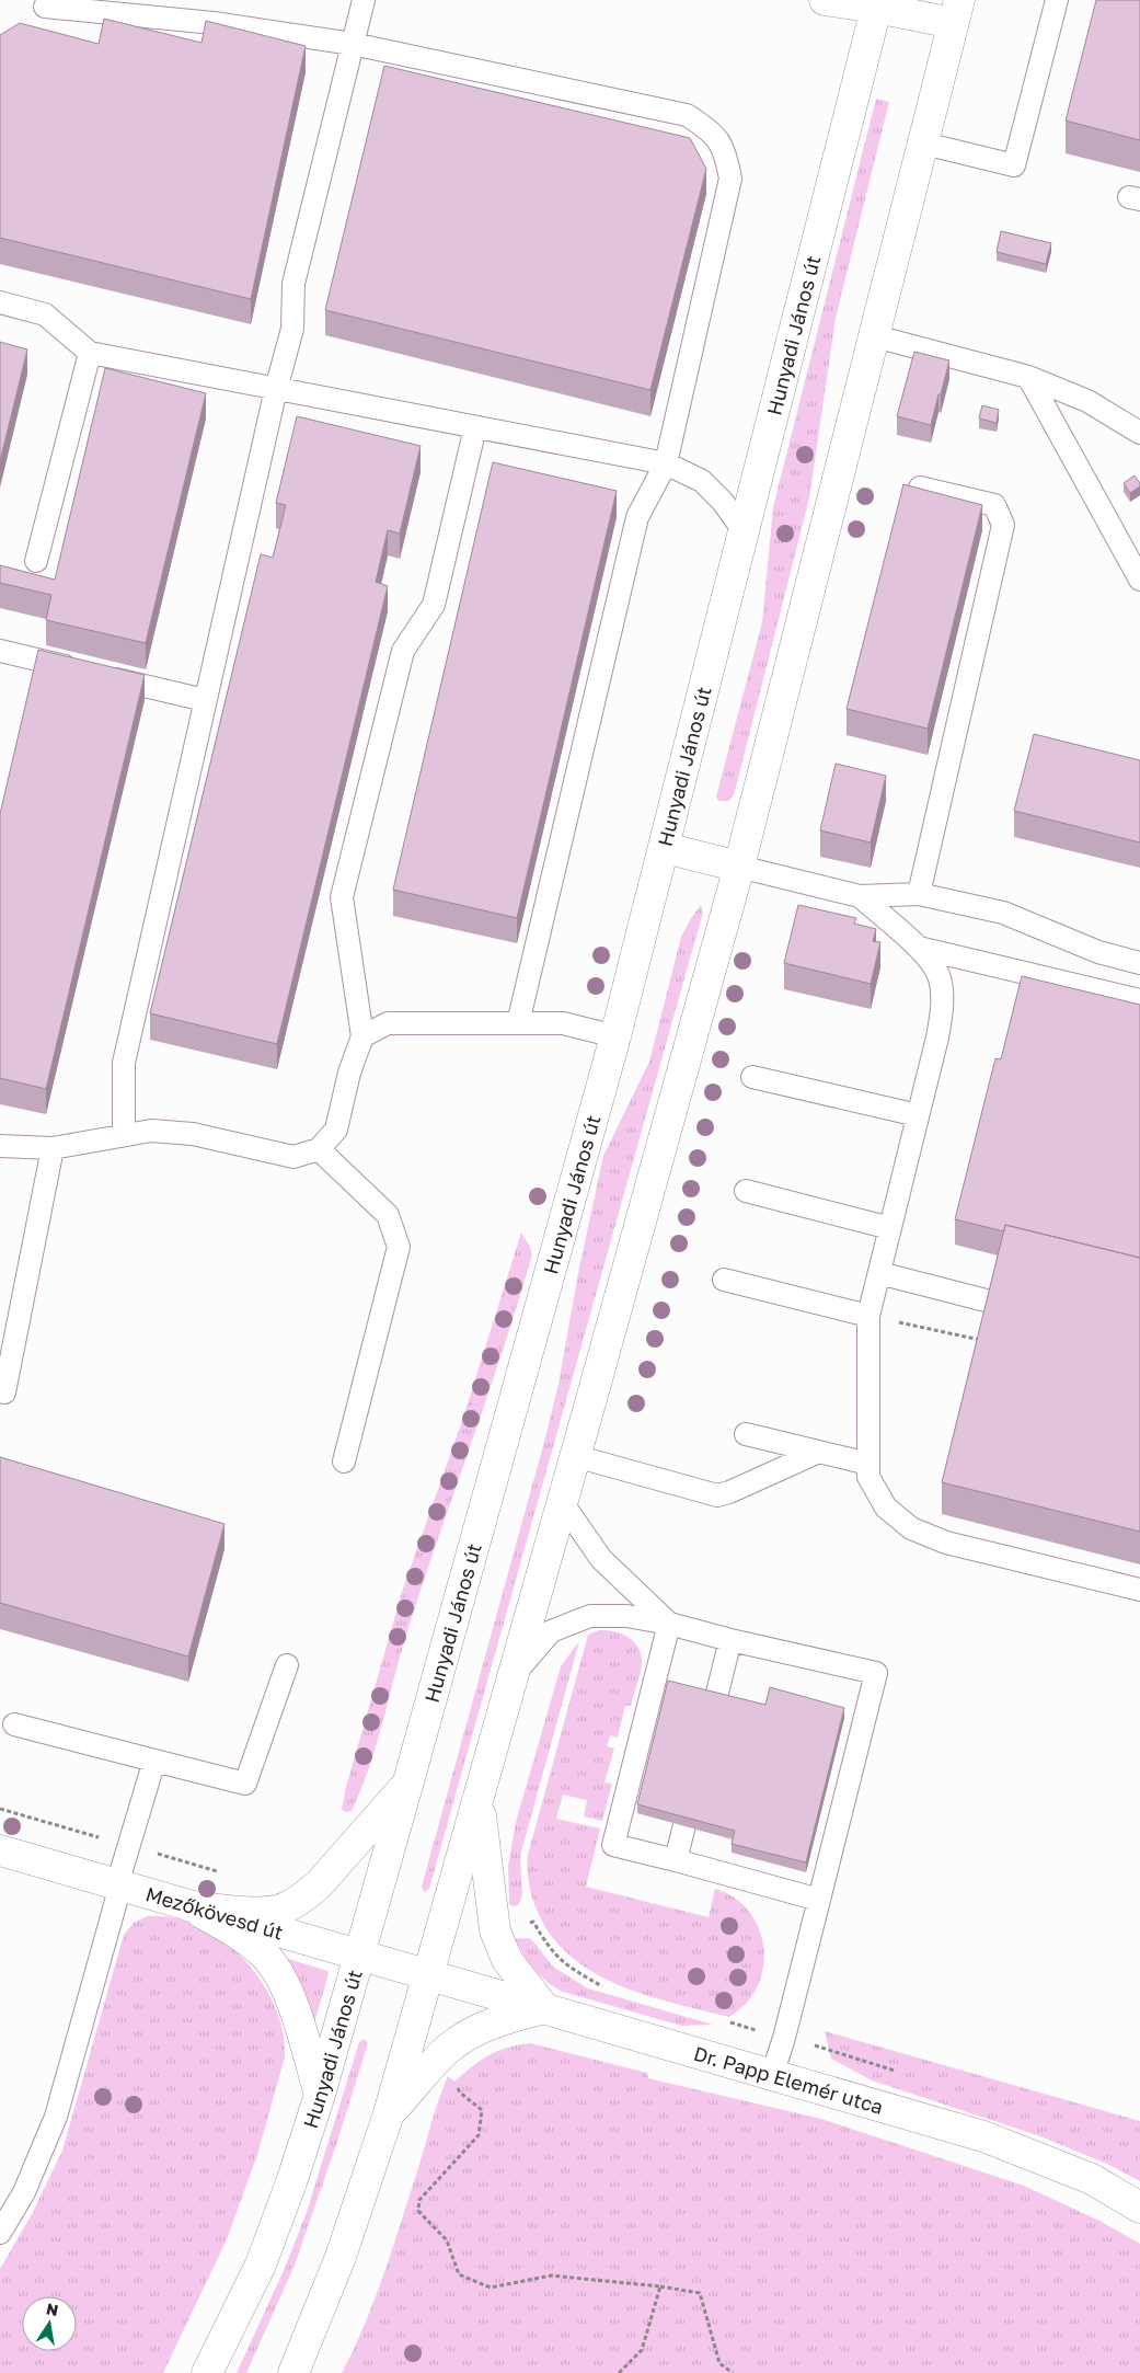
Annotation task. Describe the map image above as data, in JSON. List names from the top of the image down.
{
  "streets": {
    "main road": ["Hunyadi János út", "Mezőkövesd út", "Dr. Papp Elemér utca"]
  },
  "crossings": [
    ["Hunyadi János út", "Mezőkövesd út"],
    ["Mezőkövesd út", "Dr. Papp Elemér utca"]
  ],
  "north": "top"
}
